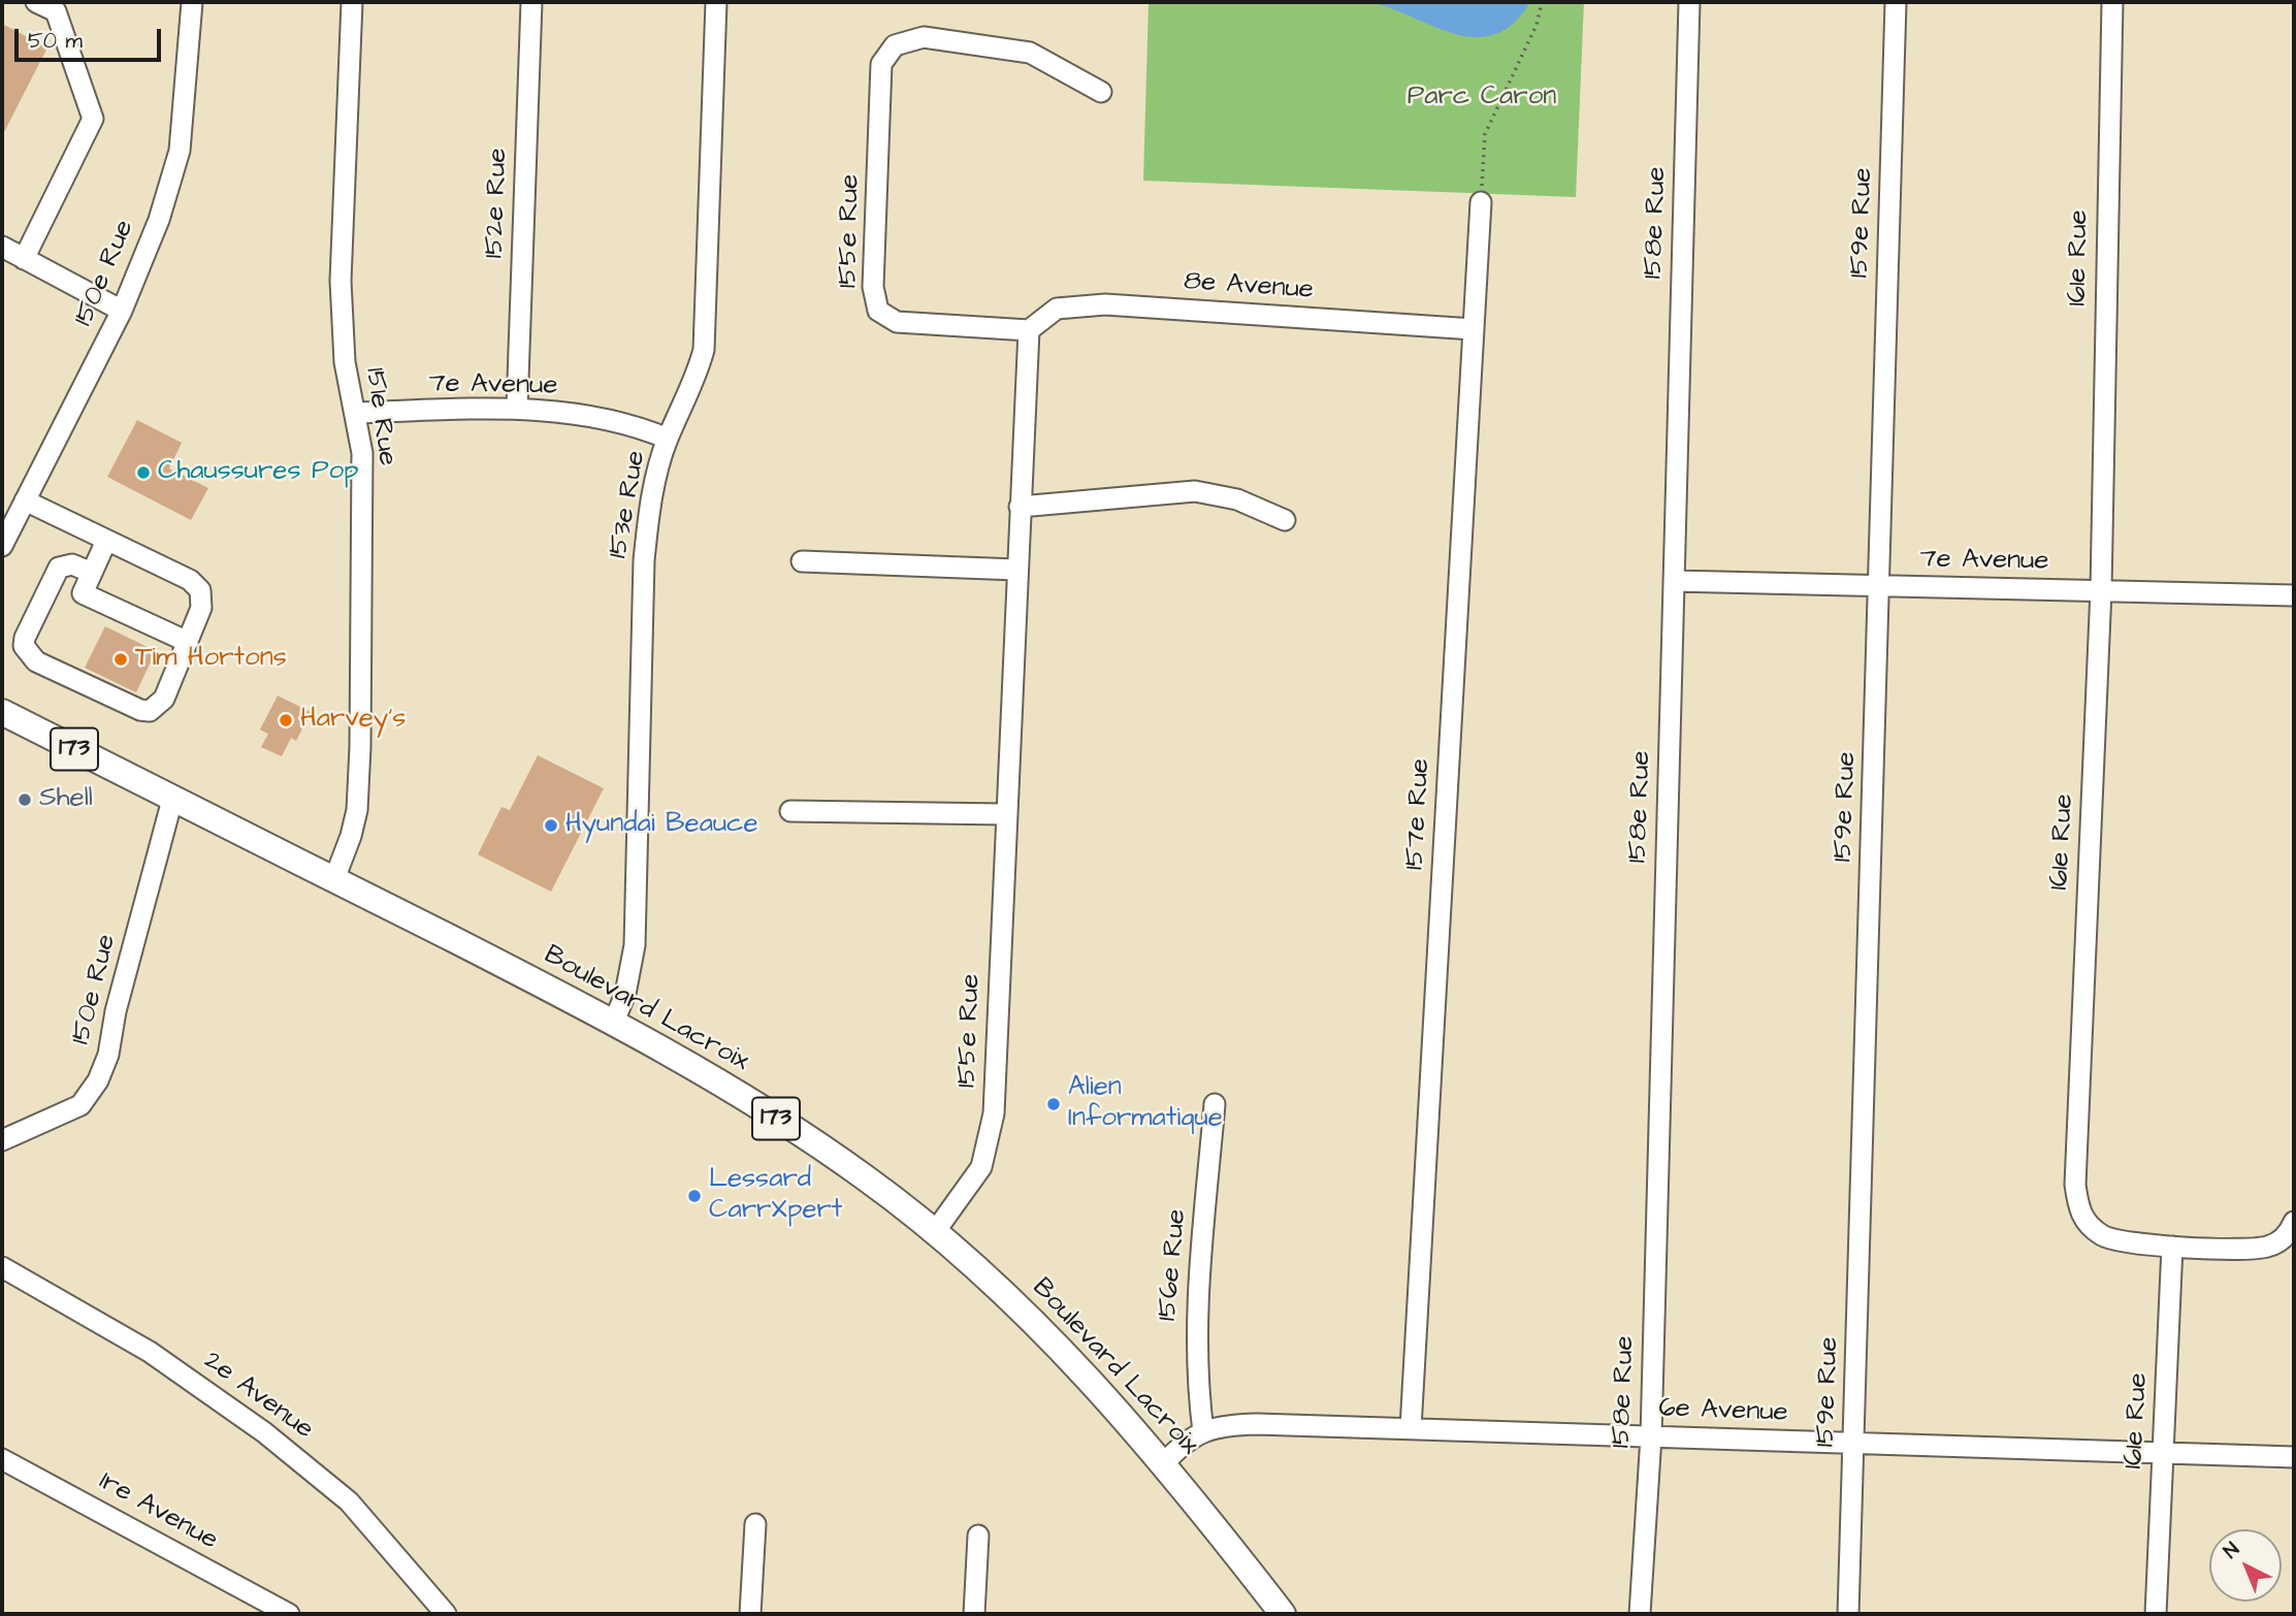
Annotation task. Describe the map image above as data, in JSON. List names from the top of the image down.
{
  "streets": {
    "main road": ["173", "Boulevard Lacroix"],
    "street": [
      "152e Rue",
      "158e Rue",
      "159e Rue",
      "155e Rue",
      "161e Rue",
      "150e Rue",
      "8e Avenue",
      "7e Avenue",
      "151e Rue",
      "153e Rue",
      "157e Rue",
      "156e Rue",
      "2e Avenue",
      "6e Avenue",
      "1re Avenue"
    ]
  },
  "crossings": [
    ["152e Rue", "7e Avenue"],
    ["158e Rue", "7e Avenue"],
    ["158e Rue", "6e Avenue"],
    ["159e Rue", "7e Avenue"],
    ["159e Rue", "6e Avenue"],
    ["155e Rue", "8e Avenue"],
    ["155e Rue", "Boulevard Lacroix"],
    ["161e Rue", "7e Avenue"],
    ["161e Rue", "6e Avenue"],
    ["150e Rue", "Boulevard Lacroix"],
    ["8e Avenue", "157e Rue"],
    ["7e Avenue", "151e Rue"],
    ["7e Avenue", "153e Rue"],
    ["151e Rue", "Boulevard Lacroix"],
    ["153e Rue", "Boulevard Lacroix"],
    ["157e Rue", "6e Avenue"],
    ["Boulevard Lacroix", "6e Avenue"],
    ["156e Rue", "6e Avenue"]
  ],
  "parks": ["Parc Caron"],
  "places": [
    "Chaussures Pop",
    "Tim Hortons",
    "Harvey's",
    "Shell",
    "Hyundai Beauce",
    "Alien Informatique",
    "Lessard CarrXpert"
  ],
  "scale_bar": "50 m",
  "north": "top left"
}
